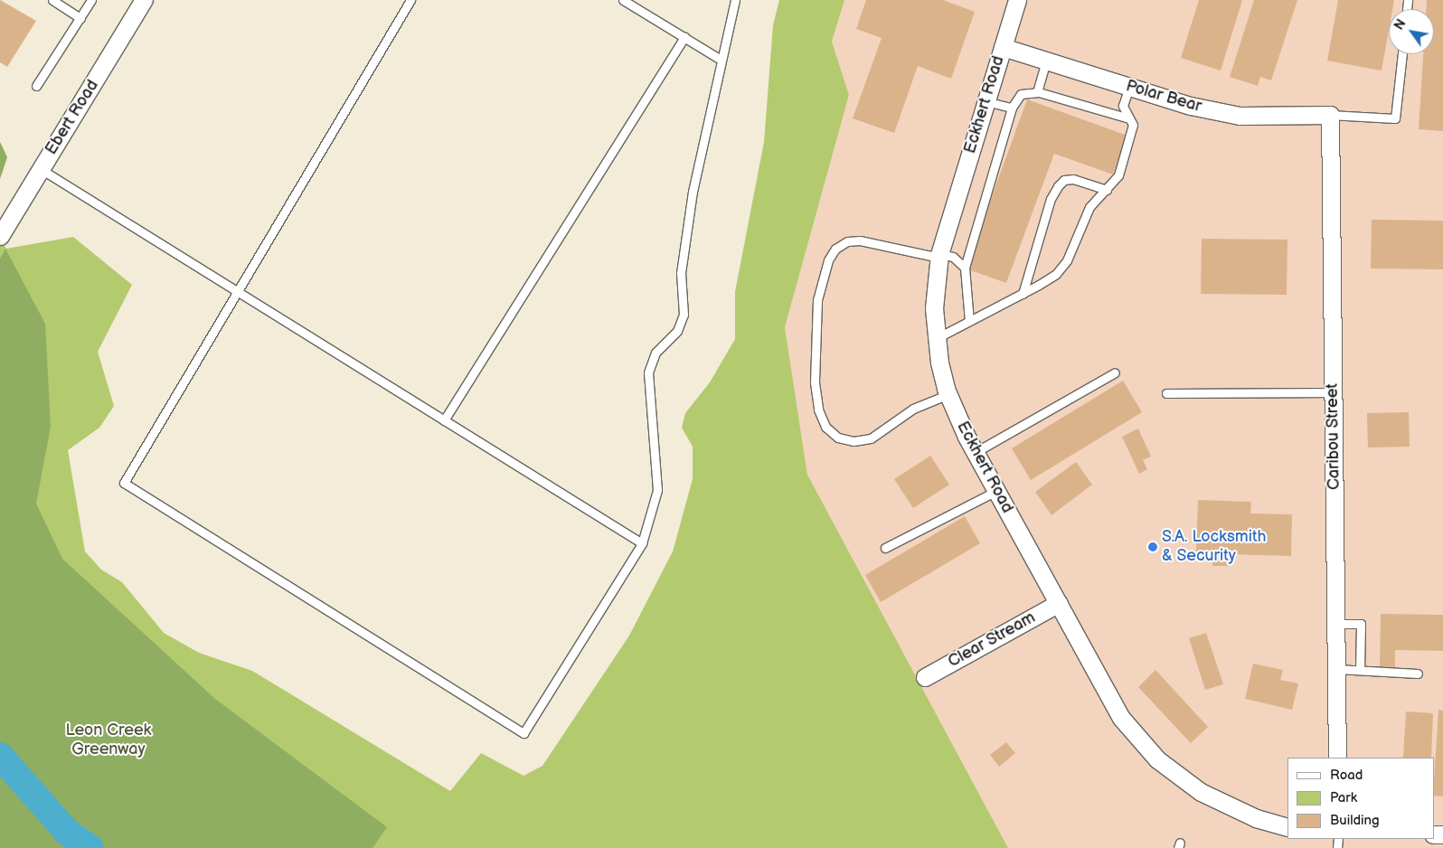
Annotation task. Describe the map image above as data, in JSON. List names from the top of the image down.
{
  "streets": {
    "street": [
      "Polar Bear",
      "Eckhert Road",
      "Ebert Road",
      "Caribou Street",
      "Clear Stream"
    ]
  },
  "crossings": [
    ["Polar Bear", "Eckhert Road"],
    ["Polar Bear", "Caribou Street"],
    ["Eckhert Road", "Clear Stream"]
  ],
  "parks": ["Leon Creek Greenway"],
  "places": ["S.A. Locksmith & Security"],
  "legend": ["Road", "Park", "Building"],
  "north": "top left"
}
